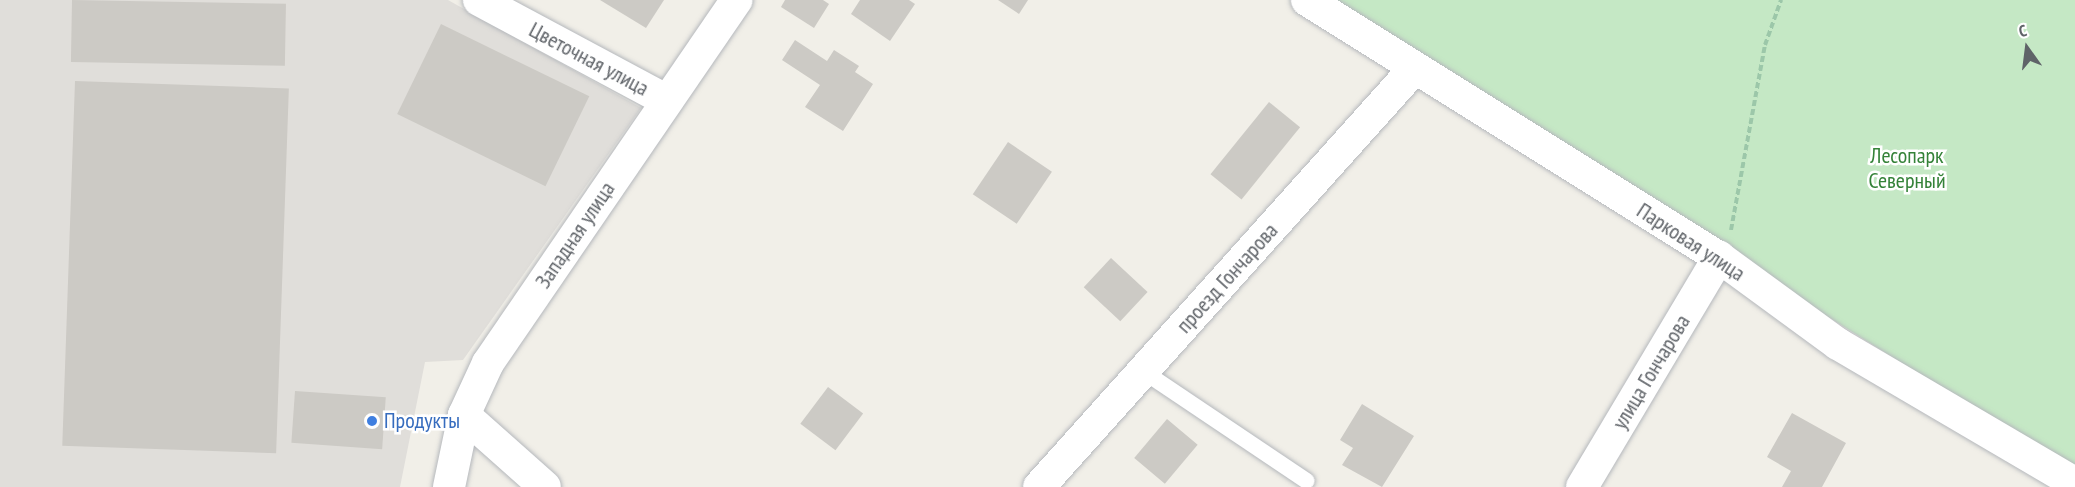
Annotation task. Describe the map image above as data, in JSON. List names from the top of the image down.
{
  "streets": {
    "street": [
      "Цветочная улица",
      "Западная улица",
      "Парковая улица",
      "проезд Гончарова",
      "улица Гончарова"
    ]
  },
  "crossings": [
    ["Цветочная улица", "Западная улица"],
    ["Парковая улица", "проезд Гончарова"],
    ["Парковая улица", "улица Гончарова"]
  ],
  "parks": ["Лесопарк Северный"],
  "places": ["Продукты"],
  "north": "top"
}
